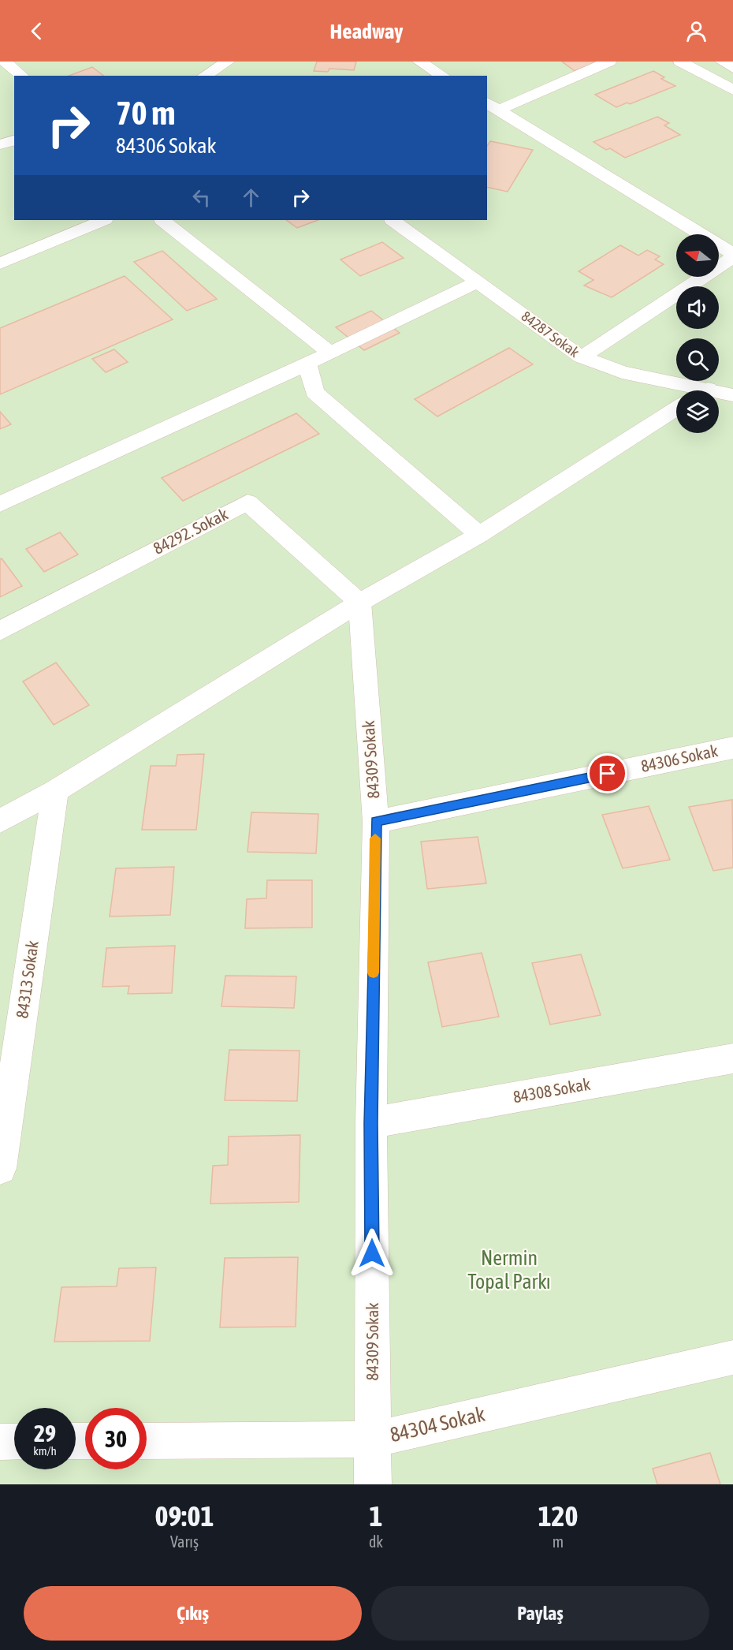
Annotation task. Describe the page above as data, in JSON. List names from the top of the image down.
{
  "streets": {
    "street": [
      "84287 Sokak",
      "84292. Sokak",
      "84306 Sokak",
      "84309 Sokak",
      "84313 Sokak",
      "84308 Sokak",
      "84304 Sokak"
    ]
  },
  "crossings": [
    ["84292. Sokak", "84309 Sokak"],
    ["84306 Sokak", "84309 Sokak"],
    ["84309 Sokak", "84308 Sokak"],
    ["84309 Sokak", "84304 Sokak"]
  ],
  "parks": ["Nermin Topal Parkı"],
  "north": "left",
  "page": {
    "header": "Headway",
    "turn": ["70 m", "84306 Sokak"],
    "speed": "29 km/h",
    "limit": "30",
    "eta": [
      "09:01",
      "Varış",
      "1",
      "dk",
      "120",
      "m"
    ],
    "buttons": ["Çıkış", "Paylaş"]
  }
}
